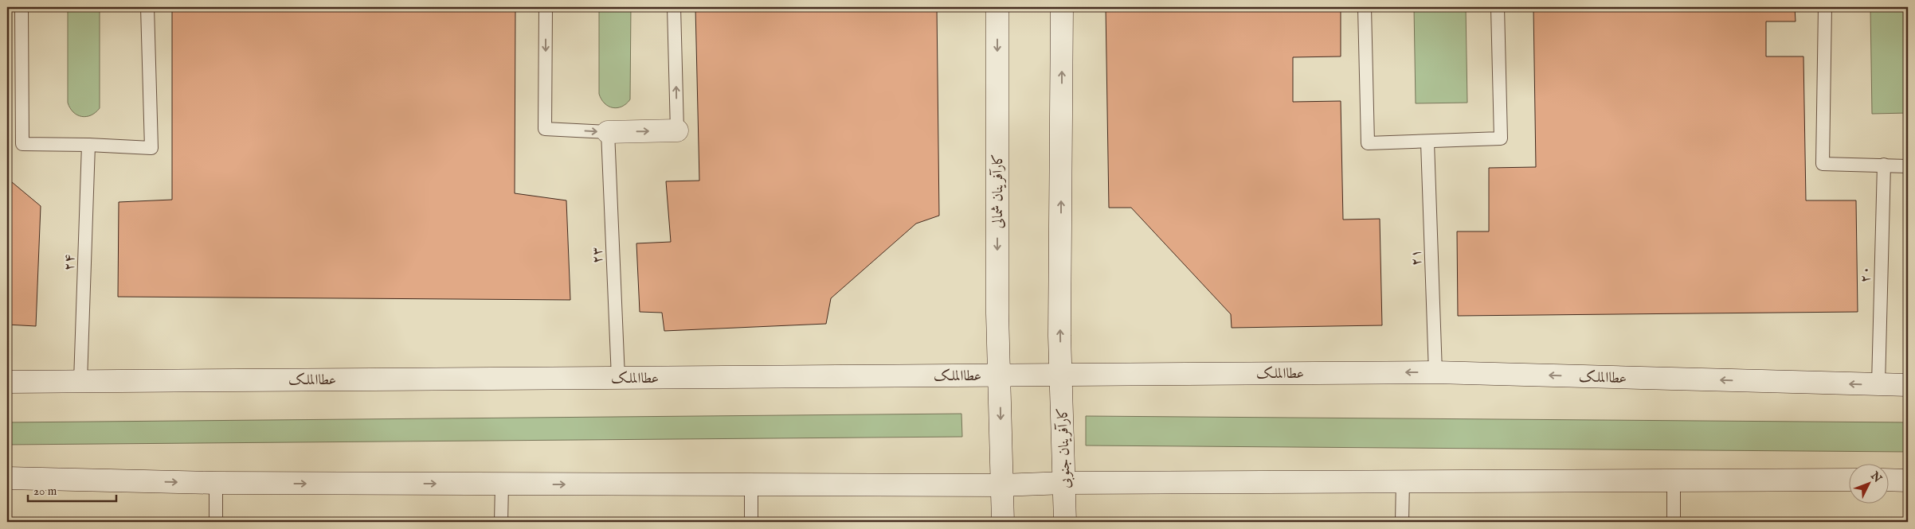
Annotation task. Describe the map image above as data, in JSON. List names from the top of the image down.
{
  "streets": {
    "main road": ["کارآفرینان شمالی", "عطاالملک", "کارآفرینان جنوبی"],
    "lane": [
      "۲۳",
      "۲۱",
      "۲۴",
      "۲۰"
    ]
  },
  "crossings": [
    ["کارآفرینان شمالی", "عطاالملک"],
    ["۲۳", "عطاالملک"],
    ["۲۱", "عطاالملک"],
    ["۲۴", "عطاالملک"],
    ["۲۰", "عطاالملک"],
    ["عطاالملک", "کارآفرینان جنوبی"]
  ],
  "scale_bar": "20 m",
  "north": "top right"
}
